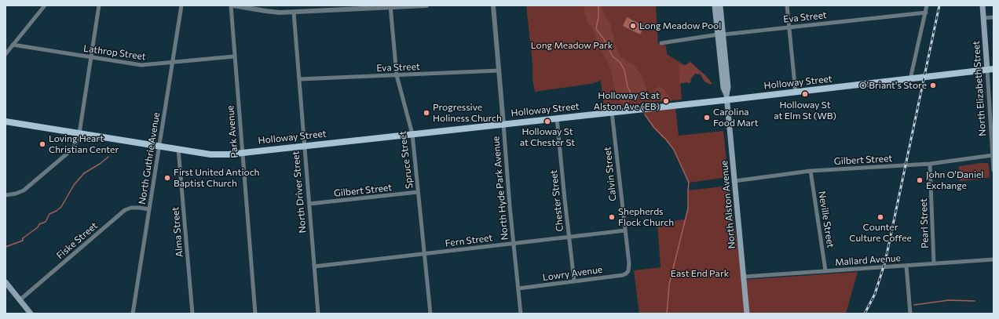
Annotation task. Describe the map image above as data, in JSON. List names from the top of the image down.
{
  "streets": {
    "main road": ["Holloway Street", "North Elizabeth Street", "North Alston Avenue"],
    "street": [
      "Eva Street",
      "Lathrop Street",
      "Park Avenue",
      "North Guthrie Avenue",
      "Spruce Street",
      "Gilbert Street",
      "Calvin Street",
      "North Hyde Park Avenue",
      "North Driver Street",
      "Chester Street",
      "Neville Street",
      "Pearl Street",
      "Alma Street",
      "Fiske Street",
      "Fern Street",
      "Mallard Avenue",
      "Lowry Avenue"
    ]
  },
  "crossings": [
    ["Eva Street", "Spruce Street"],
    ["Eva Street", "North Hyde Park Avenue"],
    ["Eva Street", "North Driver Street"],
    ["Eva Street", "North Alston Avenue"],
    ["Lathrop Street", "Park Avenue"],
    ["Lathrop Street", "North Guthrie Avenue"],
    ["Holloway Street", "North Elizabeth Street"],
    ["Holloway Street", "Park Avenue"],
    ["Holloway Street", "North Guthrie Avenue"],
    ["Holloway Street", "Spruce Street"],
    ["Holloway Street", "Calvin Street"],
    ["Holloway Street", "North Hyde Park Avenue"],
    ["Holloway Street", "North Driver Street"],
    ["Holloway Street", "Chester Street"],
    ["Holloway Street", "North Alston Avenue"],
    ["Holloway Street", "Alma Street"],
    ["North Elizabeth Street", "Gilbert Street"],
    ["North Guthrie Avenue", "Fiske Street"],
    ["Spruce Street", "Gilbert Street"],
    ["Spruce Street", "Fern Street"],
    ["Gilbert Street", "North Driver Street"],
    ["Gilbert Street", "North Alston Avenue"],
    ["Gilbert Street", "Neville Street"],
    ["Gilbert Street", "Pearl Street"],
    ["Calvin Street", "Fern Street"],
    ["Calvin Street", "Lowry Avenue"],
    ["North Hyde Park Avenue", "Fern Street"],
    ["North Hyde Park Avenue", "Lowry Avenue"],
    ["North Driver Street", "Fern Street"],
    ["Chester Street", "Fern Street"],
    ["Chester Street", "Lowry Avenue"],
    ["North Alston Avenue", "Mallard Avenue"],
    ["Neville Street", "Mallard Avenue"],
    ["Pearl Street", "Mallard Avenue"]
  ],
  "parks": ["Long Meadow Park", "East End Park"],
  "places": [
    "Long Meadow Pool",
    "O'Briant's Store",
    "Holloway St at Elm St (WB)",
    "Holloway St at Alston Ave (EB)",
    "Progressive Holiness Church",
    "Carolina Food Mart",
    "Holloway St at Chester St",
    "Loving Heart Christian Center",
    "First United Antioch Baptist Church",
    "John O'Daniel Exchange",
    "Shepherds Flock Church",
    "Counter Culture Coffee"
  ]
}
